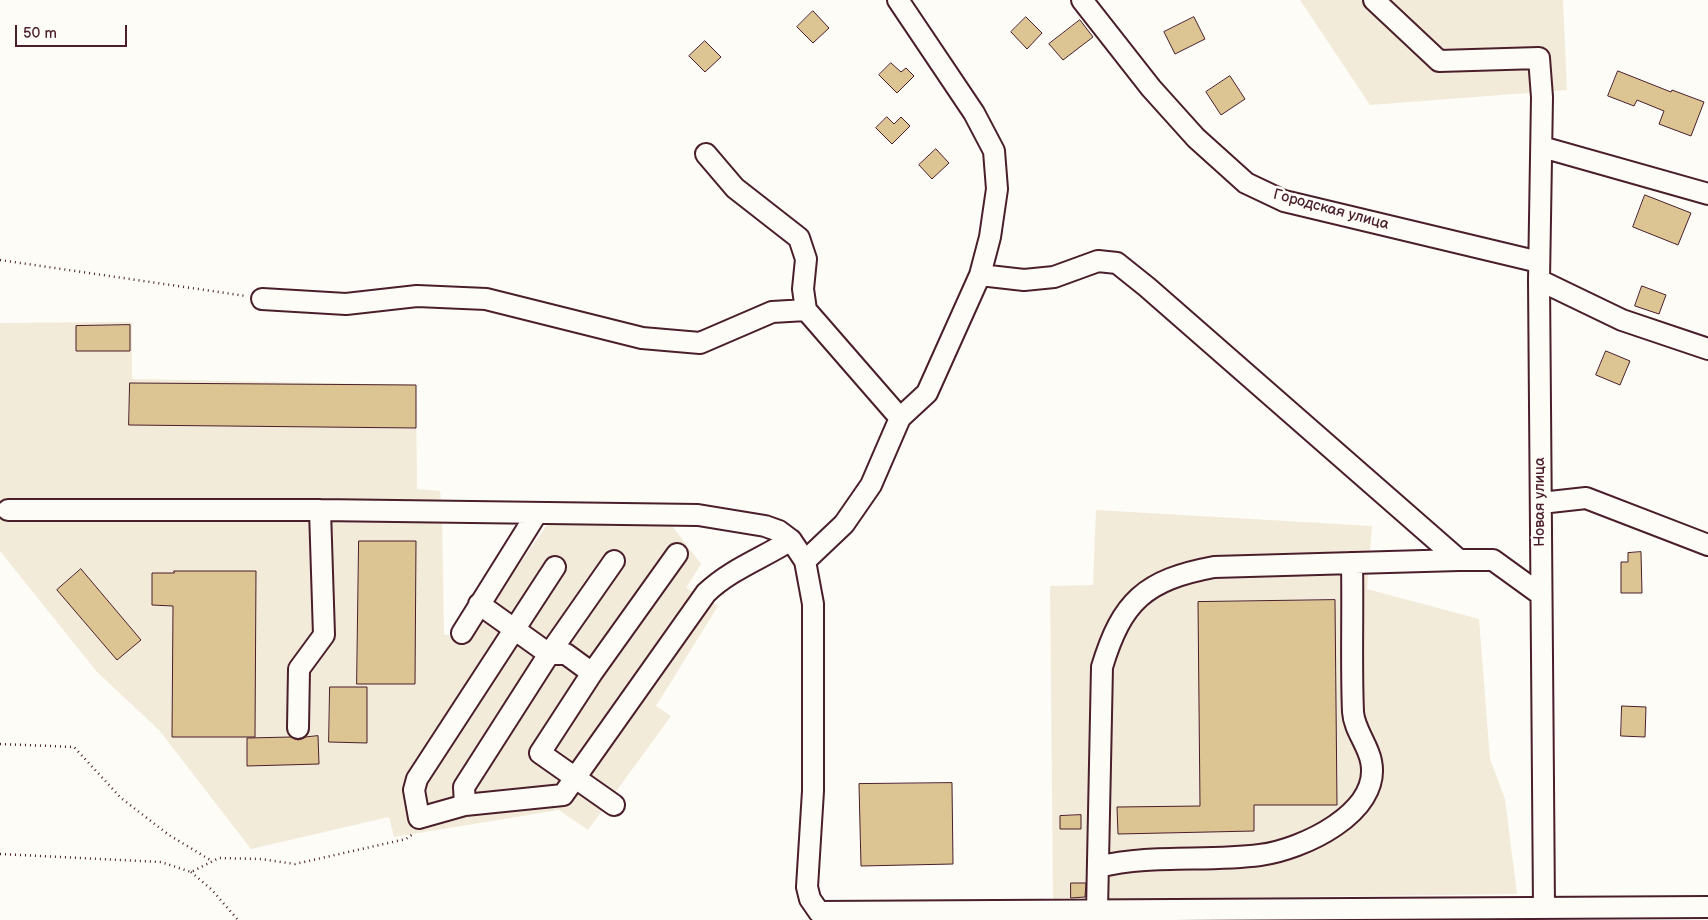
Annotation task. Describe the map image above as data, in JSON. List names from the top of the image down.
{
  "streets": {
    "street": ["Городская улица", "Новая улица"]
  },
  "crossings": [
    ["Городская улица", "Новая улица"]
  ],
  "scale_bar": "50 m"
}
